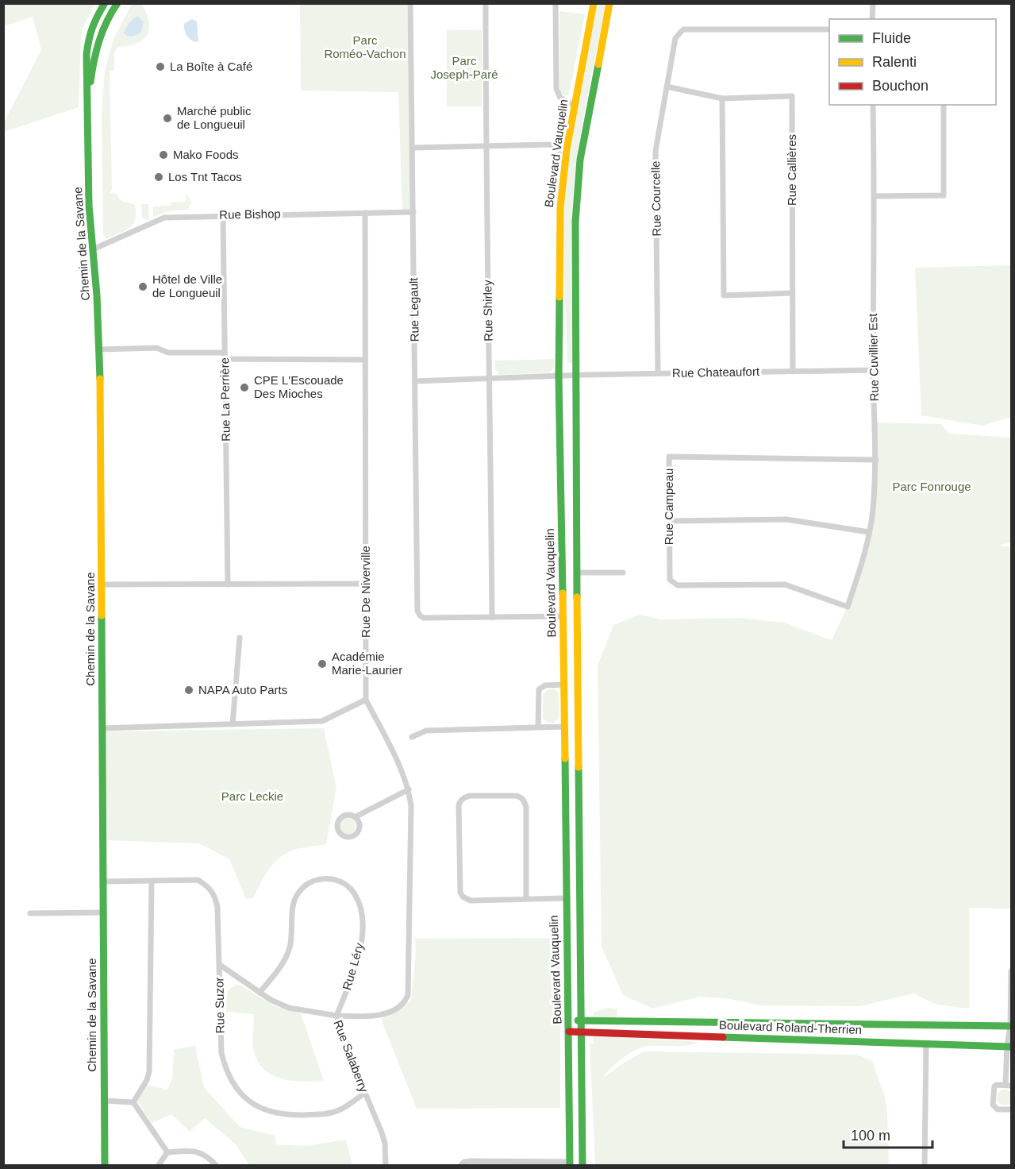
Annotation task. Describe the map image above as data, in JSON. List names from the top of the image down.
{
  "streets": {
    "street": [
      "Boulevard Vauquelin",
      "Rue Callières",
      "Rue Courcelle",
      "Rue Bishop",
      "Chemin de la Savane",
      "Rue Legault",
      "Rue Shirley",
      "Rue Cuvillier Est",
      "Rue Chateaufort",
      "Rue La Perrière",
      "Rue Campeau",
      "Rue De Niverville",
      "Rue Léry",
      "Rue Suzor",
      "Boulevard Roland-Therrien",
      "Rue Salaberry"
    ]
  },
  "crossings": [
    ["Boulevard Vauquelin", "Rue Chateaufort"],
    ["Boulevard Vauquelin", "Boulevard Roland-Therrien"],
    ["Rue Callières", "Rue Courcelle"],
    ["Rue Callières", "Rue Chateaufort"],
    ["Rue Courcelle", "Rue Chateaufort"],
    ["Rue Bishop", "Chemin de la Savane"],
    ["Rue Bishop", "Rue Legault"],
    ["Rue Bishop", "Rue La Perrière"],
    ["Rue Bishop", "Rue De Niverville"],
    ["Chemin de la Savane", "Rue Suzor"],
    ["Rue Legault", "Rue Shirley"],
    ["Rue Legault", "Rue Chateaufort"],
    ["Rue Shirley", "Rue Chateaufort"],
    ["Rue Cuvillier Est", "Rue Chateaufort"],
    ["Rue Cuvillier Est", "Rue Campeau"],
    ["Rue De Niverville", "Rue Léry"],
    ["Rue De Niverville", "Rue Salaberry"],
    ["Rue Léry", "Rue Salaberry"],
    ["Rue Suzor", "Rue Salaberry"]
  ],
  "parks": [
    "Parc Roméo-Vachon",
    "Parc Joseph-Paré",
    "Parc Fonrouge",
    "Parc Leckie"
  ],
  "places": [
    "La Boîte à Café",
    "Marché public de Longueuil",
    "Mako Foods",
    "Los Tnt Tacos",
    "Hôtel de Ville de Longueuil",
    "CPE L'Escouade Des Mioches",
    "Académie Marie-Laurier",
    "NAPA Auto Parts"
  ],
  "legend": ["Fluide", "Ralenti", "Bouchon"],
  "scale_bar": "100 m"
}
